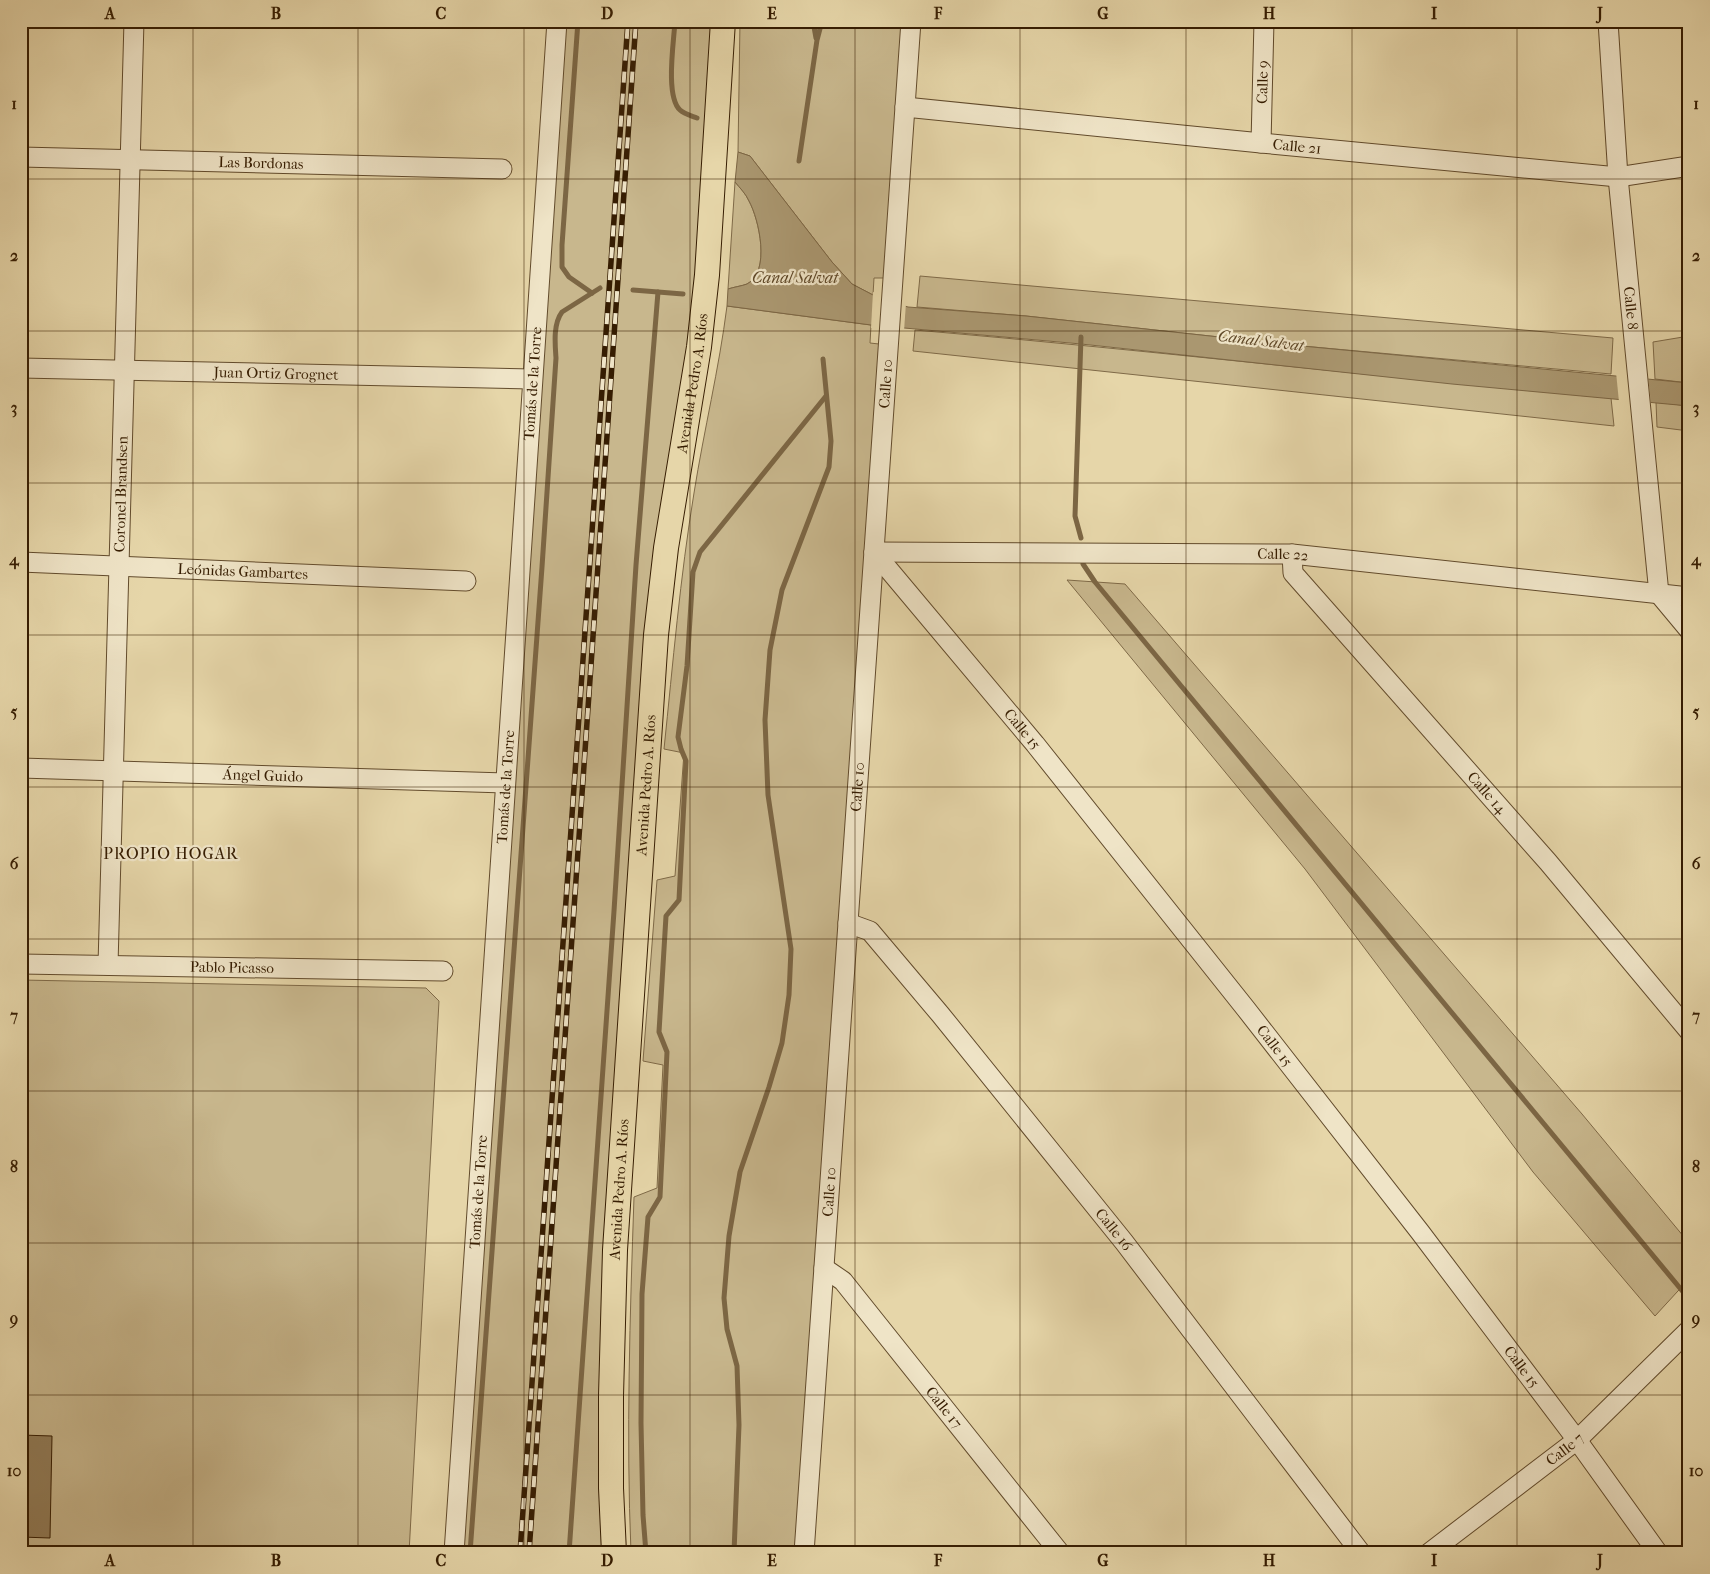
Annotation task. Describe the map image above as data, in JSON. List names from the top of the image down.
{
  "streets": {
    "main road": ["Avenida Pedro A. Ríos"],
    "street": [
      "Calle 9",
      "Calle 21",
      "Las Bordonas",
      "Calle 8",
      "Juan Ortiz Grognet",
      "Tomás de la Torre",
      "Calle 10",
      "Coronel Brandsen",
      "Calle 22",
      "Leónidas Gambartes",
      "Calle 15",
      "Ángel Guido",
      "Calle 14",
      "Pablo Picasso",
      "Calle 16",
      "Calle 17",
      "Calle 7"
    ]
  },
  "crossings": [
    ["Calle 9", "Calle 21"],
    ["Calle 21", "Calle 8"],
    ["Calle 21", "Calle 10"],
    ["Las Bordonas", "Coronel Brandsen"],
    ["Calle 8", "Calle 22"],
    ["Juan Ortiz Grognet", "Tomás de la Torre"],
    ["Juan Ortiz Grognet", "Coronel Brandsen"],
    ["Tomás de la Torre", "Ángel Guido"],
    ["Calle 10", "Calle 22"],
    ["Calle 10", "Calle 15"],
    ["Calle 10", "Calle 16"],
    ["Calle 10", "Calle 17"],
    ["Coronel Brandsen", "Leónidas Gambartes"],
    ["Coronel Brandsen", "Ángel Guido"],
    ["Coronel Brandsen", "Pablo Picasso"],
    ["Calle 22", "Calle 15"],
    ["Calle 22", "Calle 14"],
    ["Calle 15", "Calle 7"]
  ],
  "districts": ["PROPIO HOGAR"],
  "water": ["Canal Salvat"],
  "grid": {
    "columns": [
      "A",
      "B",
      "C",
      "D",
      "E",
      "F",
      "G",
      "H",
      "I",
      "J"
    ],
    "rows": [
      "1",
      "2",
      "3",
      "4",
      "5",
      "6",
      "7",
      "8",
      "9",
      "10"
    ]
  }
}
